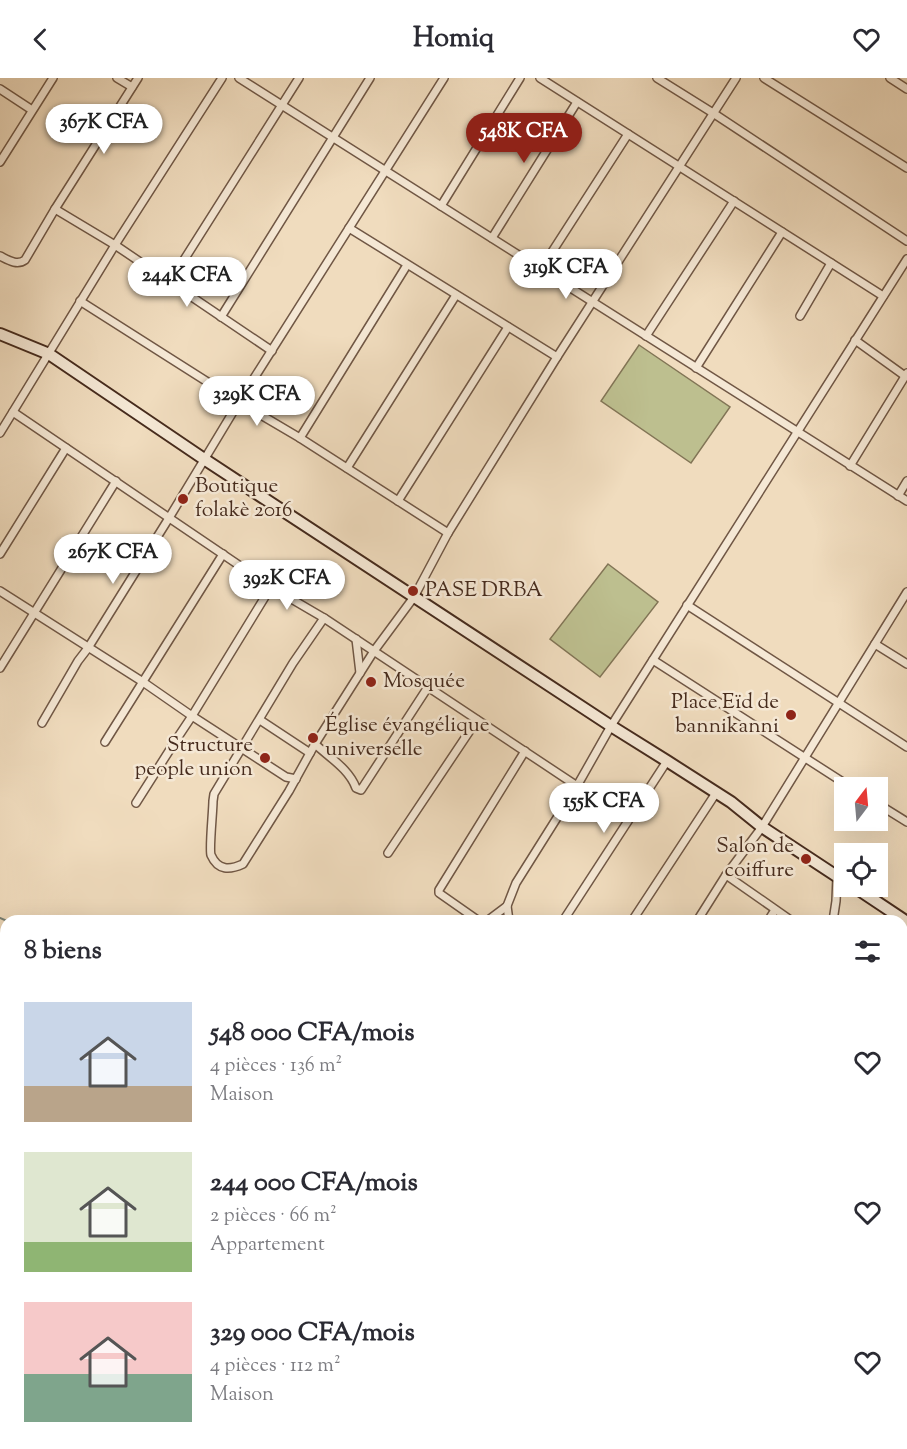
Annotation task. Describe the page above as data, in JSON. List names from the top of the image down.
{
  "places": [
    "Boutique folakè 2016",
    "PASE DRBA",
    "Mosquée",
    "Place Eïd de bannikanni",
    "Église évangélique universelle",
    "Structure people union",
    "Salon de coiffure"
  ],
  "north": "top",
  "page": {
    "header": "Homiq",
    "price": [
      "367K CFA",
      "548K CFA",
      "319K CFA",
      "244K CFA",
      "329K CFA",
      "267K CFA",
      "392K CFA",
      "155K CFA"
    ],
    "heading": "8 biens",
    "list": [
      {
        "name": "548 000 CFA/mois",
        "note": "4 pièces · 136 m² · Maison"
      },
      {
        "name": "244 000 CFA/mois",
        "note": "2 pièces · 66 m² · Appartement"
      },
      {
        "name": "329 000 CFA/mois",
        "note": "4 pièces · 112 m² · Maison"
      }
    ]
  }
}
